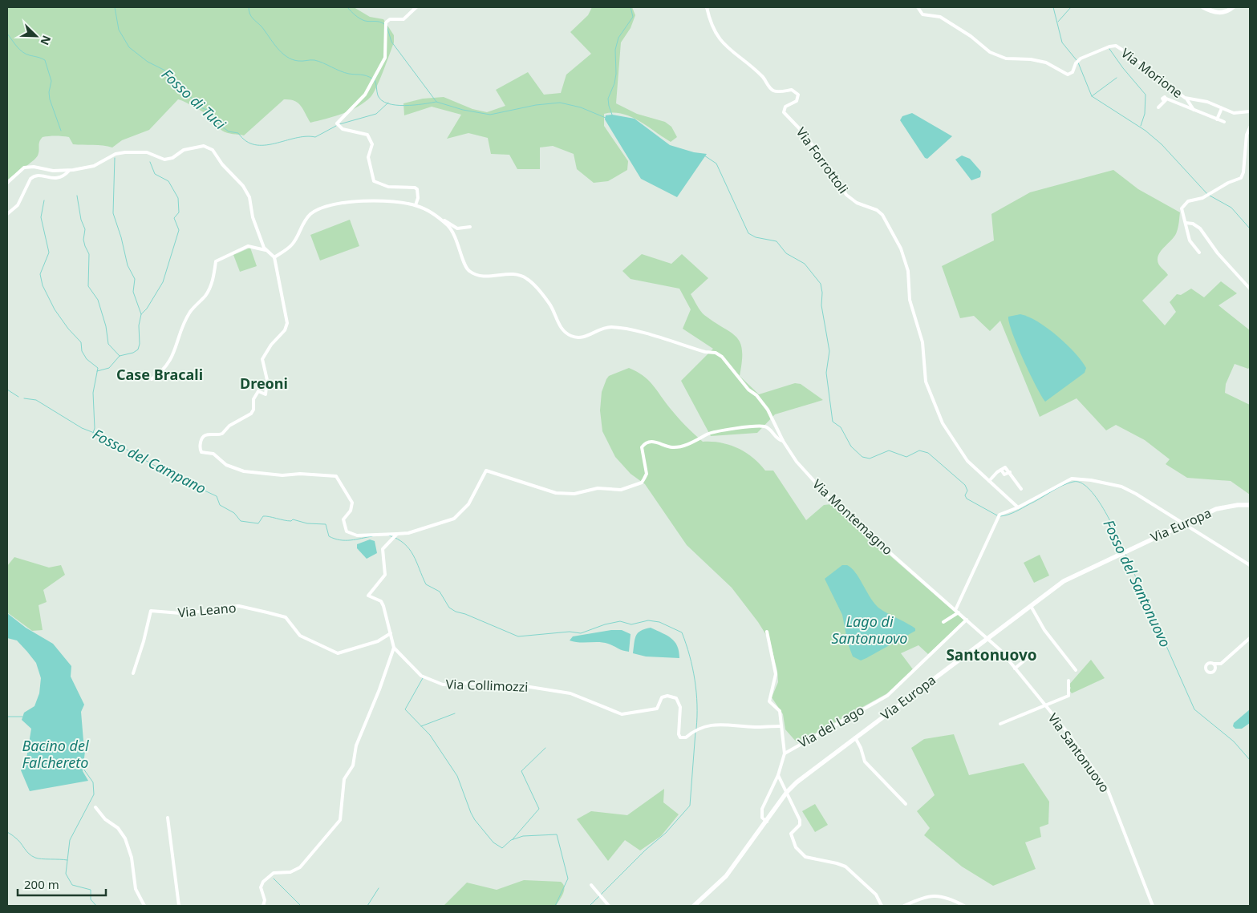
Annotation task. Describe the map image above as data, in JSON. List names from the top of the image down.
{
  "streets": {
    "main road": ["Via Europa"],
    "street": [
      "Via Morione",
      "Via Forrottoli",
      "Via Montemagno",
      "Via Leano",
      "Via Collimozzi",
      "Via del Lago",
      "Via Santonuovo"
    ]
  },
  "crossings": [
    ["Via Montemagno", "Via Europa"],
    ["Via Montemagno", "Via del Lago"],
    ["Via Montemagno", "Via Santonuovo"],
    ["Via Europa", "Via Santonuovo"]
  ],
  "districts": ["Case Bracali", "Dreoni", "Santonuovo"],
  "water": [
    "Fosso di Tuci",
    "Fosso del Campano",
    "Fosso del Santonuovo",
    "Lago di Santonuovo",
    "Bacino del Falchereto"
  ],
  "scale_bar": "200 m",
  "north": "bottom right"
}
